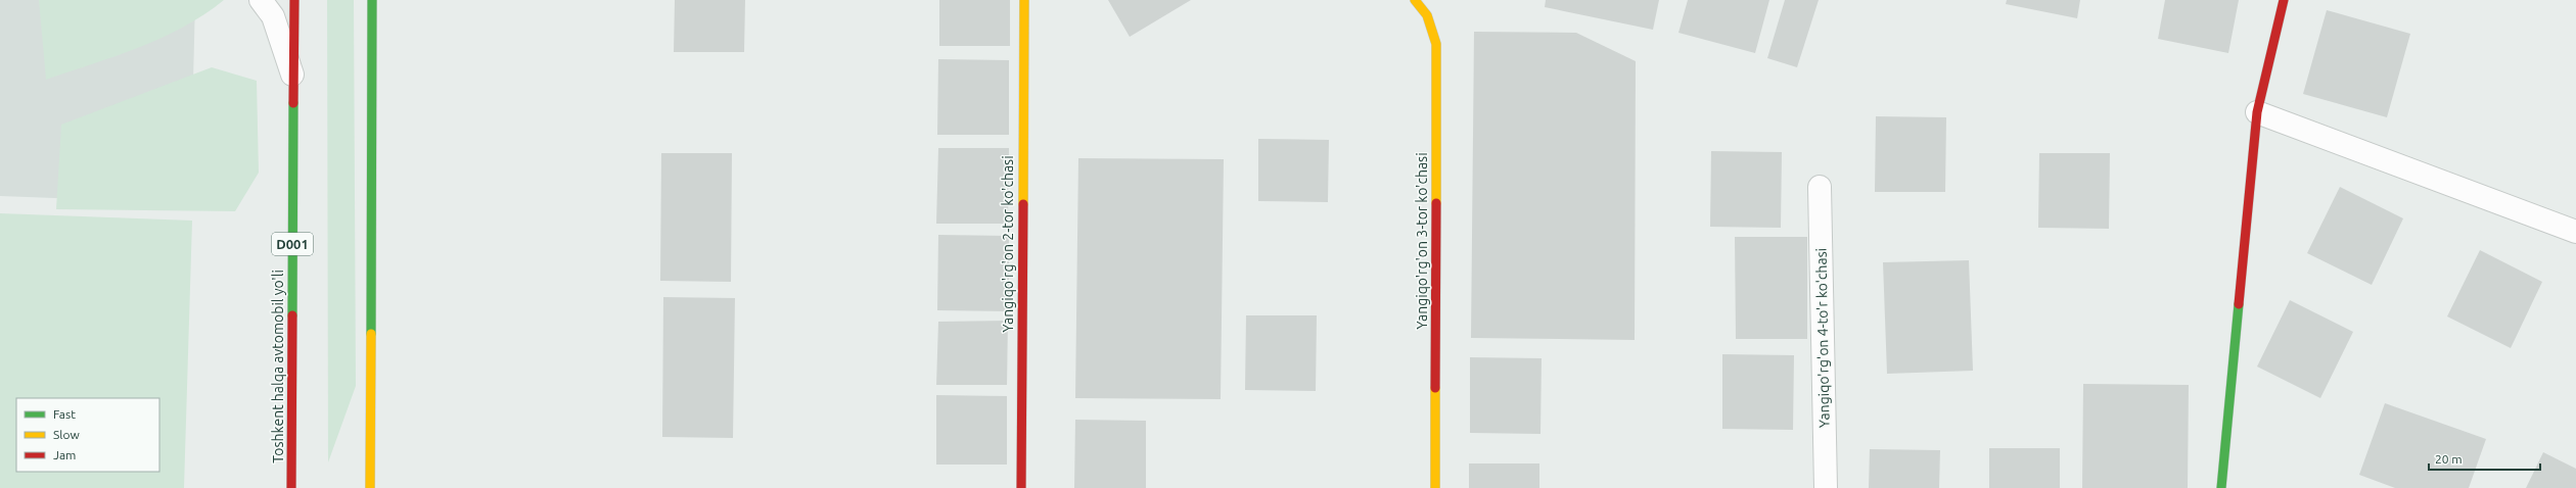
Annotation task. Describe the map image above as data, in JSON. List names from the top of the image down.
{
  "streets": {
    "main road": [
      "Yangiqo'rg'on 3-tor ko'chasi",
      "D001",
      "Yangiqo'rg'on 2-tor ko'chasi",
      "Toshkent halqa avtomobil yo'li"
    ],
    "street": ["Yangiqo'rg'on 4-to'r ko'chasi"]
  },
  "legend": ["Fast", "Slow", "Jam"],
  "scale_bar": "20 m"
}
